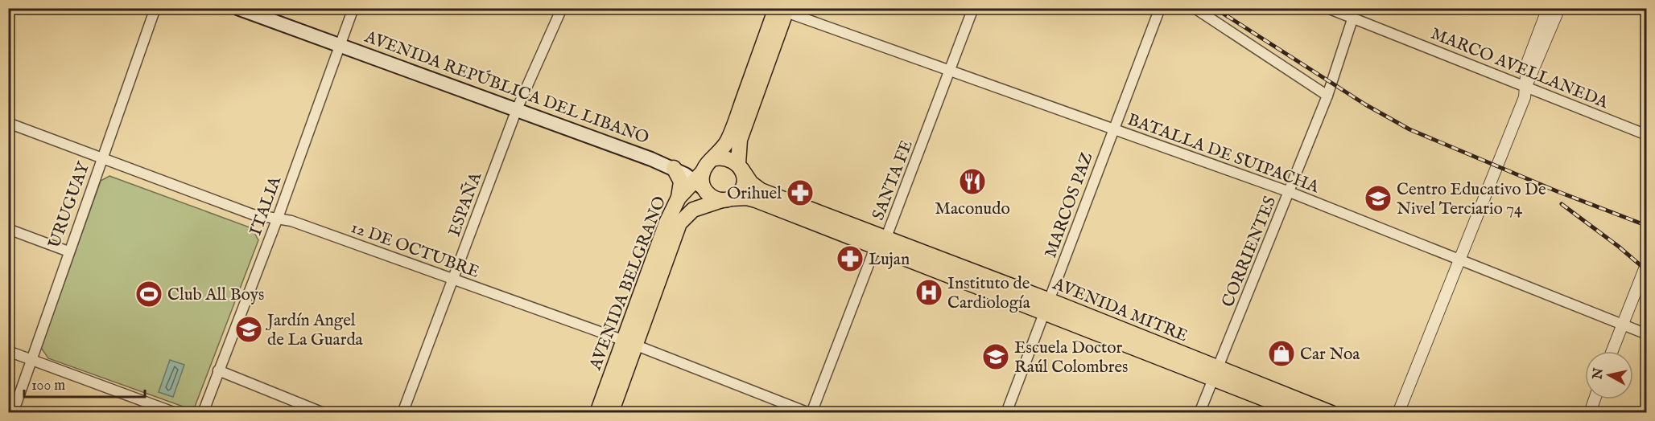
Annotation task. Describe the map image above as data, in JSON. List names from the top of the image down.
{
  "streets": {
    "main road": ["AVENIDA REPÚBLICA DEL LIBANO", "AVENIDA BELGRANO", "AVENIDA MITRE"],
    "street": [
      "MARCO AVELLANEDA",
      "BATALLA DE SUIPACHA",
      "SANTA FE",
      "ESPAÑA",
      "URUGUAY",
      "MARCOS PAZ",
      "ITALIA",
      "12 DE OCTUBRE",
      "CORRIENTES"
    ]
  },
  "crossings": [
    ["MARCO AVELLANEDA", "CORRIENTES"],
    ["AVENIDA REPÚBLICA DEL LIBANO", "ESPAÑA"],
    ["AVENIDA REPÚBLICA DEL LIBANO", "ITALIA"],
    ["AVENIDA REPÚBLICA DEL LIBANO", "AVENIDA BELGRANO"],
    ["AVENIDA REPÚBLICA DEL LIBANO", "AVENIDA MITRE"],
    ["BATALLA DE SUIPACHA", "SANTA FE"],
    ["BATALLA DE SUIPACHA", "MARCOS PAZ"],
    ["BATALLA DE SUIPACHA", "CORRIENTES"],
    ["SANTA FE", "12 DE OCTUBRE"],
    ["SANTA FE", "AVENIDA MITRE"],
    ["ESPAÑA", "12 DE OCTUBRE"],
    ["URUGUAY", "12 DE OCTUBRE"],
    ["MARCOS PAZ", "AVENIDA MITRE"],
    ["ITALIA", "12 DE OCTUBRE"],
    ["12 DE OCTUBRE", "AVENIDA BELGRANO"],
    ["CORRIENTES", "AVENIDA MITRE"],
    ["AVENIDA BELGRANO", "AVENIDA MITRE"]
  ],
  "places": {
    "restaurant": ["Maconudo"],
    "pharmacy": ["Orihuel", "Lujan"],
    "school or university": ["Centro Educativo De Nivel Terciario 74", "Jardín Angel de La Guarda", "Escuela Doctor Raúl Colombres"],
    "hospital": ["Instituto de Cardiología"],
    "sports": ["Club All Boys"],
    "shop": ["Car Noa"]
  },
  "scale_bar": "100 m",
  "north": "left"
}
